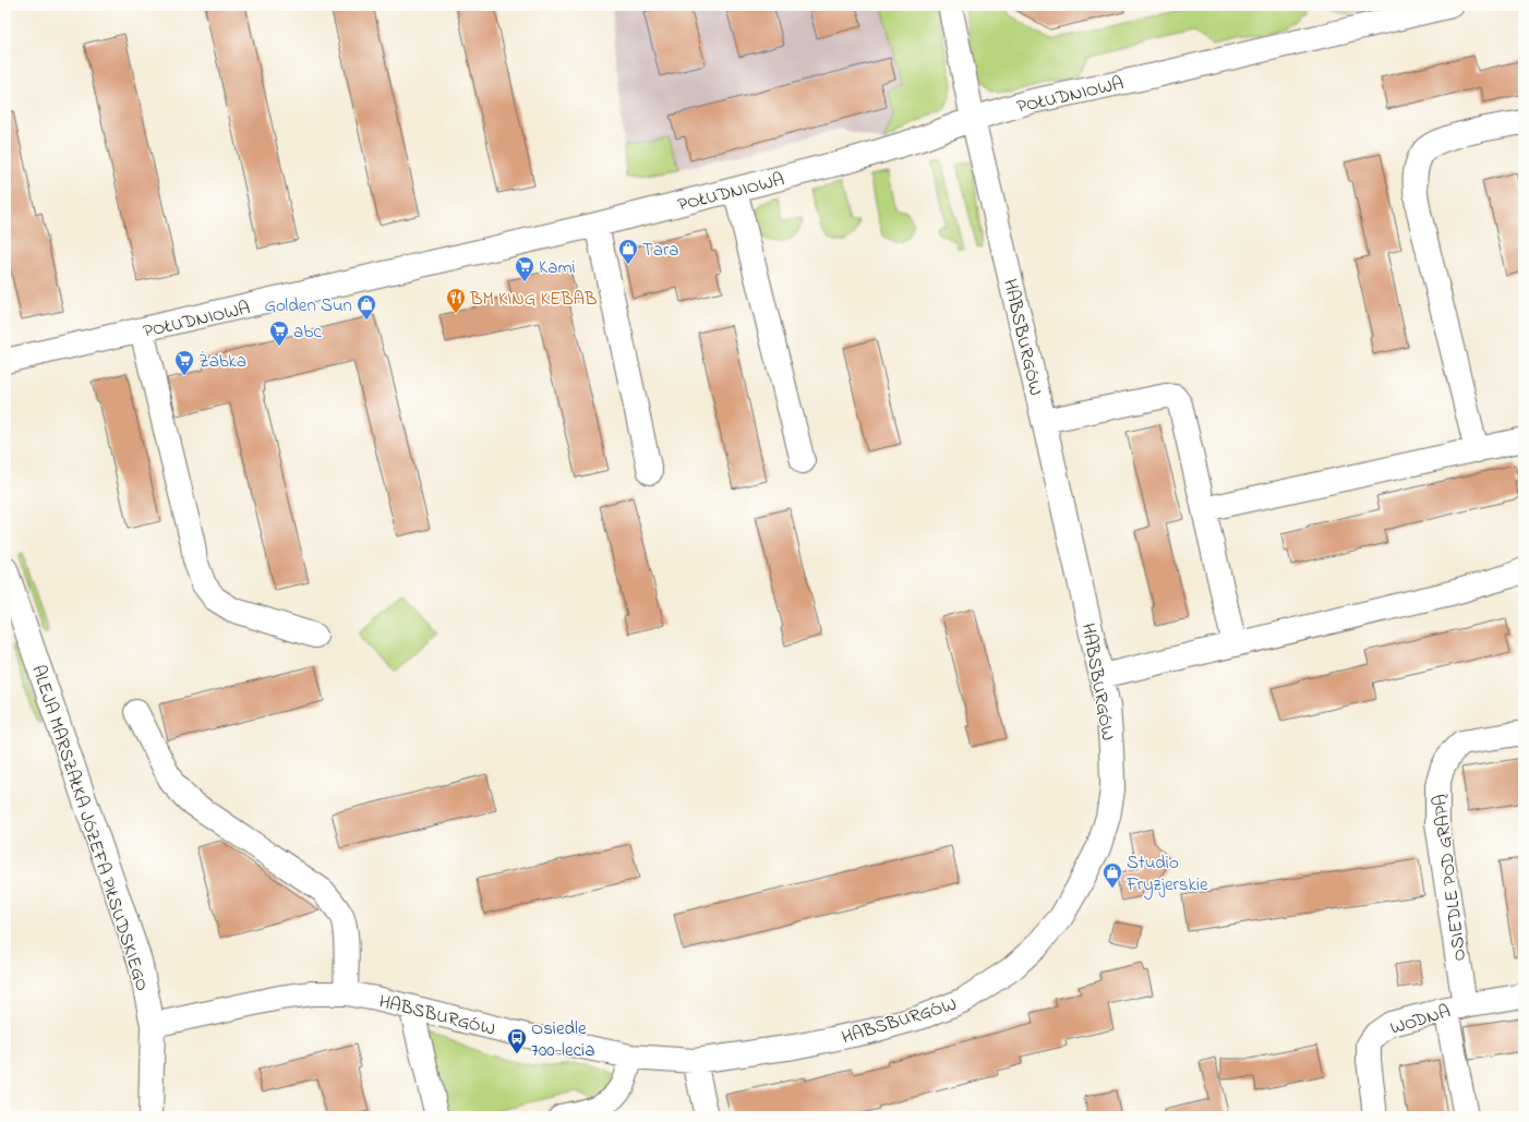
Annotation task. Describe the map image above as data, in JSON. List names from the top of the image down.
{
  "streets": {
    "street": [
      "POŁUDNIOWA",
      "HABSBURGÓW",
      "ALEJA MARSZAŁKA JÓZEFA PIŁSUDSKIEGO",
      "OSIEDLE POD GRAPĄ",
      "WODNA"
    ]
  },
  "crossings": [
    ["POŁUDNIOWA", "HABSBURGÓW"],
    ["HABSBURGÓW", "ALEJA MARSZAŁKA JÓZEFA PIŁSUDSKIEGO"],
    ["OSIEDLE POD GRAPĄ", "WODNA"]
  ],
  "places": {
    "shop": ["Tara", "Golden Sun", "Studio Fryzjerskie"],
    "supermarket": ["Kami", "abc", "Żabka"],
    "restaurant": ["BM KING KEBAB"],
    "bus stop": ["Osiedle 700-lecia"]
  }
}
